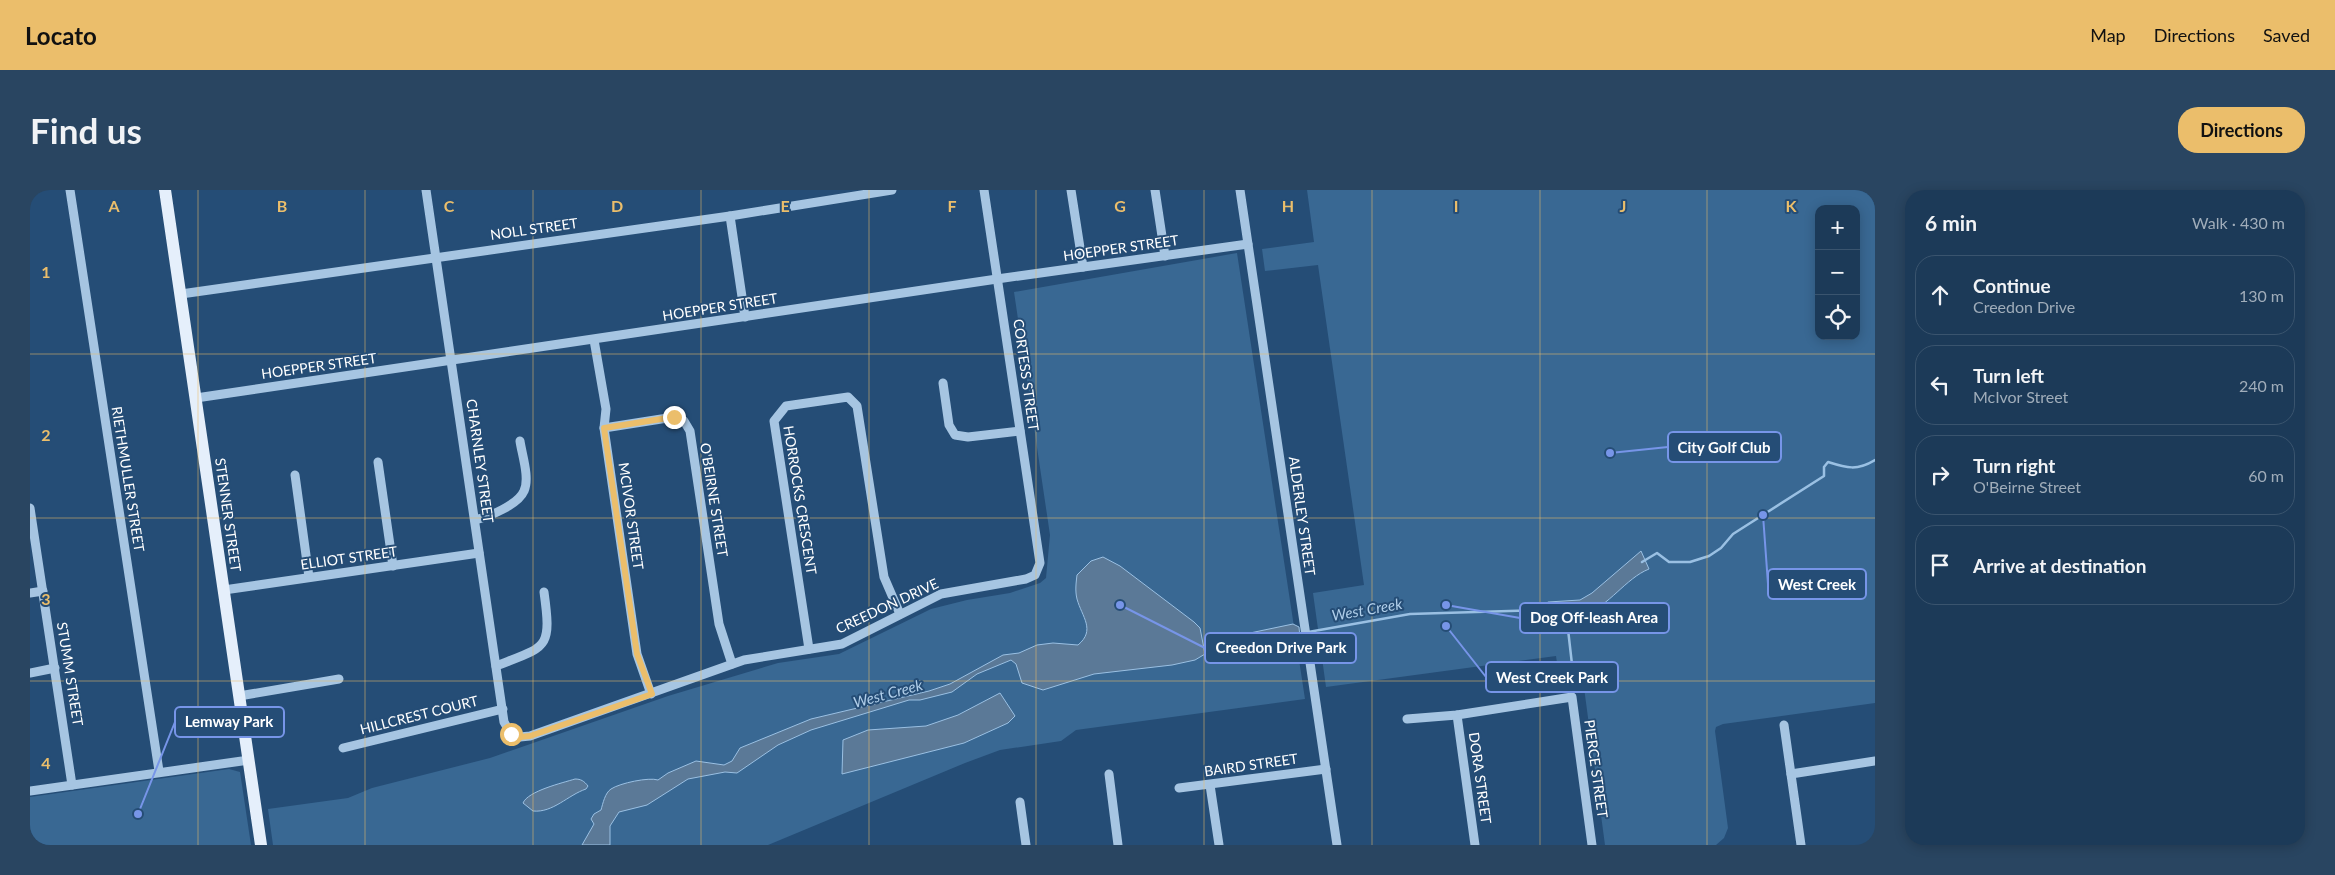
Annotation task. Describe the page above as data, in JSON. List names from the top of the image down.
{
  "streets": {
    "main road": ["STENNER STREET"],
    "street": [
      "NOLL STREET",
      "HOEPPER STREET",
      "CORTESS STREET",
      "CHARNLEY STREET",
      "RIETHMULLER STREET",
      "O'BEIRNE STREET",
      "HORROCKS CRESCENT",
      "MCIVOR STREET",
      "ALDERLEY STREET",
      "ELLIOT STREET",
      "CREEDON DRIVE",
      "STUMM STREET",
      "HILLCREST COURT",
      "BAIRD STREET",
      "PIERCE STREET",
      "DORA STREET"
    ]
  },
  "crossings": [
    ["NOLL STREET", "CHARNLEY STREET"],
    ["NOLL STREET", "STENNER STREET"],
    ["HOEPPER STREET", "CORTESS STREET"],
    ["HOEPPER STREET", "CHARNLEY STREET"],
    ["HOEPPER STREET", "STENNER STREET"],
    ["HOEPPER STREET", "MCIVOR STREET"],
    ["HOEPPER STREET", "ALDERLEY STREET"],
    ["CORTESS STREET", "CREEDON DRIVE"],
    ["CHARNLEY STREET", "ELLIOT STREET"],
    ["CHARNLEY STREET", "CREEDON DRIVE"],
    ["CHARNLEY STREET", "HILLCREST COURT"],
    ["O'BEIRNE STREET", "MCIVOR STREET"],
    ["O'BEIRNE STREET", "CREEDON DRIVE"],
    ["HORROCKS CRESCENT", "CREEDON DRIVE"],
    ["STENNER STREET", "ELLIOT STREET"],
    ["MCIVOR STREET", "CREEDON DRIVE"],
    ["ALDERLEY STREET", "BAIRD STREET"],
    ["PIERCE STREET", "DORA STREET"]
  ],
  "water": ["West Creek"],
  "places": [
    "City Golf Club",
    "West Creek",
    "Creedon Drive Park",
    "Dog Off-leash Area",
    "West Creek Park",
    "Lemway Park"
  ],
  "page": {
    "header": "Locato",
    "nav": ["Map", "Directions", "Saved"],
    "buttons": "Directions",
    "title": "Find us",
    "heading": ["6 min", "Walk · 430 m"],
    "map_buttons": ["+", "−"],
    "list": [
      ["Continue", "Creedon Drive", "130 m"],
      ["Turn left", "McIvor Street", "240 m"],
      ["Turn right", "O'Beirne Street", "60 m"],
      "Arrive at destination"
    ]
  },
  "grid": {
    "columns": [
      "A",
      "B",
      "C",
      "D",
      "E",
      "F",
      "G",
      "H",
      "I",
      "J",
      "K"
    ],
    "rows": [
      "1",
      "2",
      "3",
      "4"
    ]
  }
}
